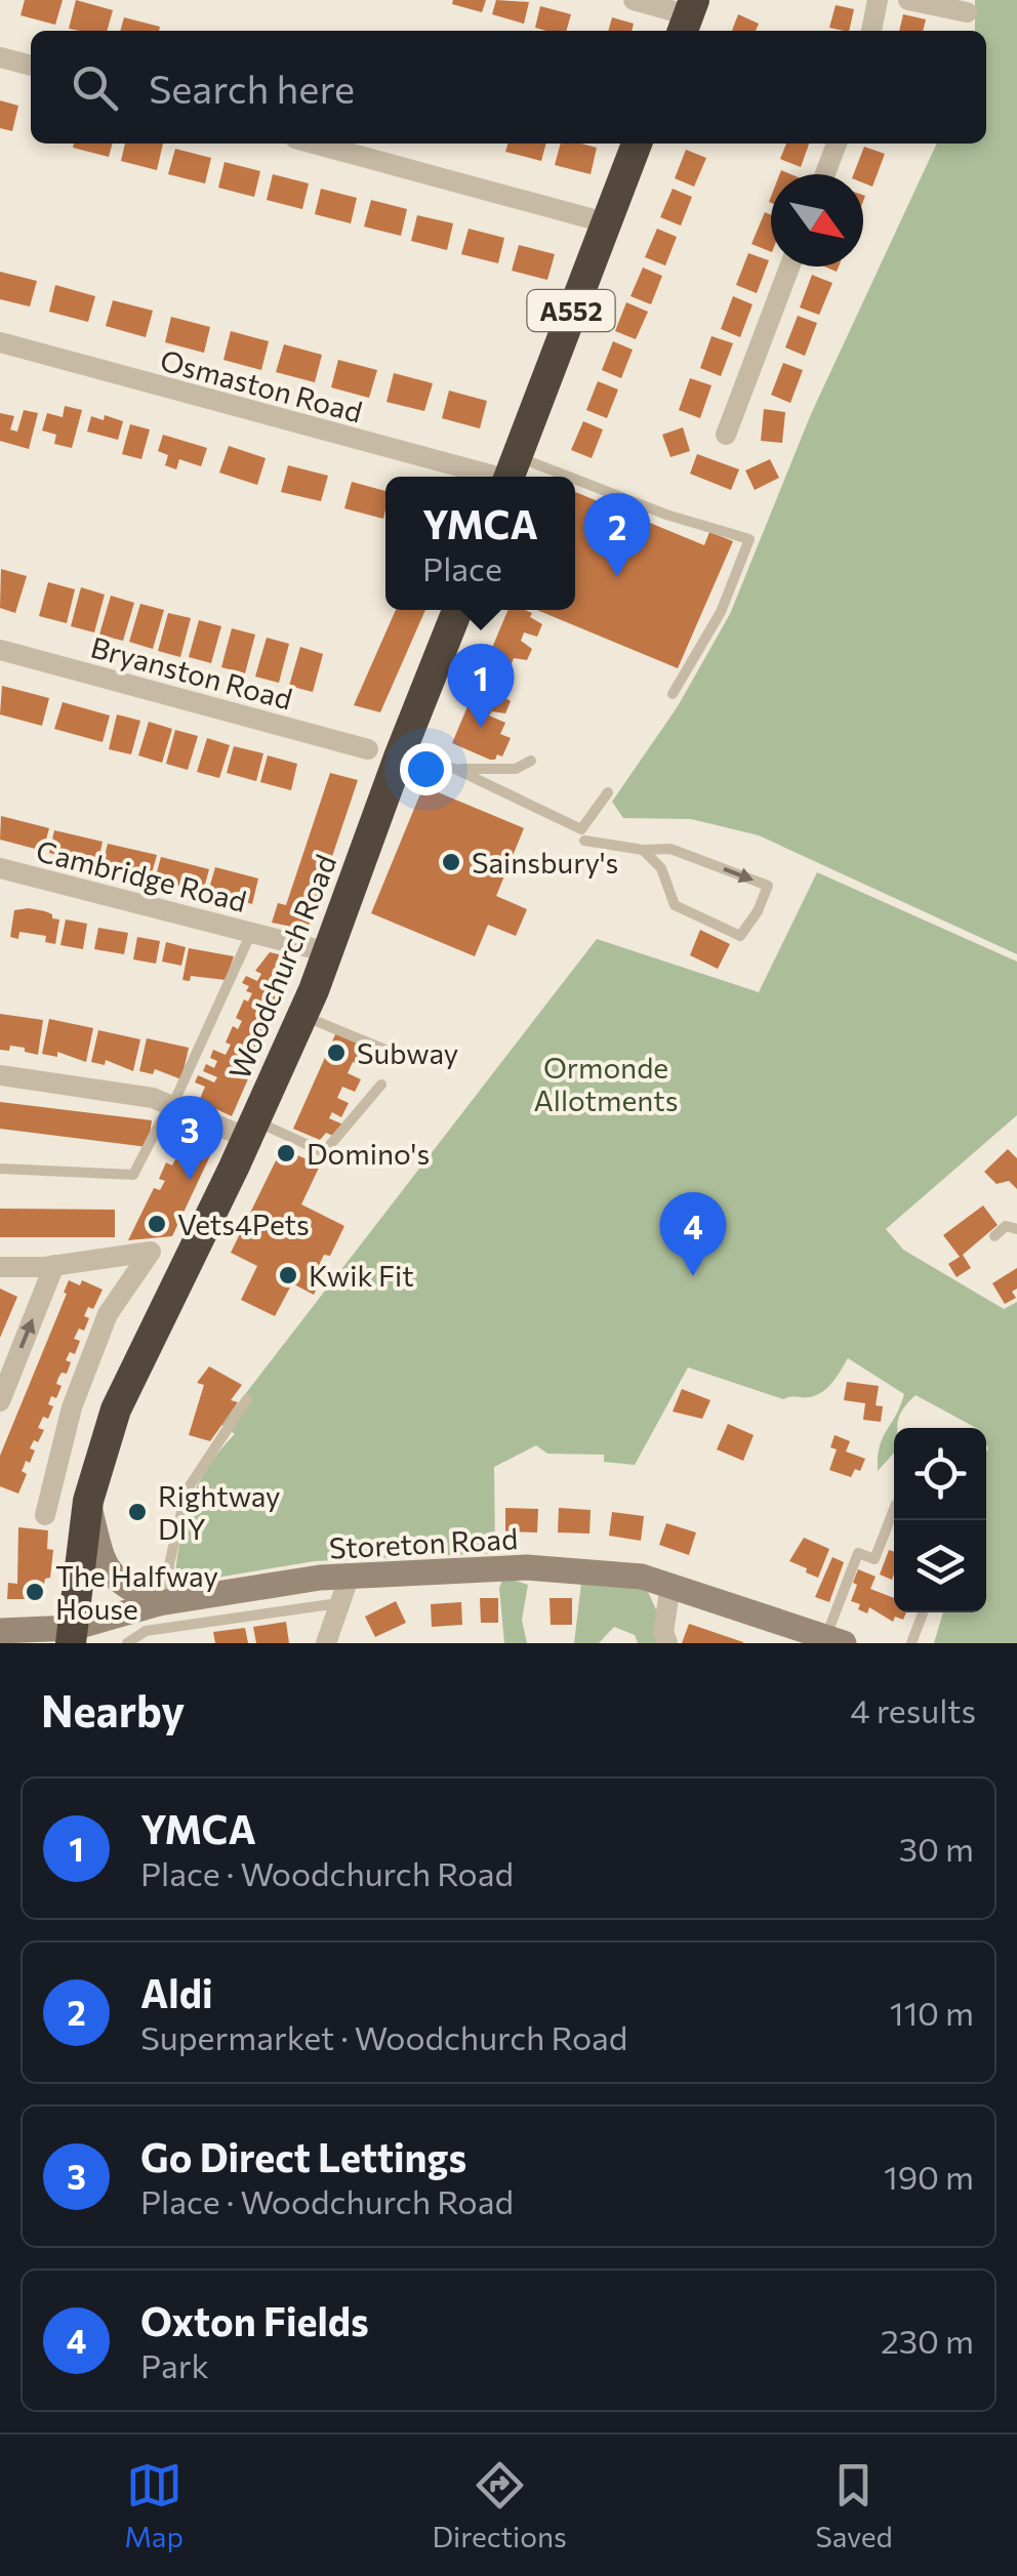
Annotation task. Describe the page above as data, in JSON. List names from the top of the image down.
{
  "streets": {
    "highway": ["A552", "Woodchurch Road"],
    "main road": ["Storeton Road"],
    "street": ["Osmaston Road", "Bryanston Road", "Cambridge Road"]
  },
  "crossings": [
    ["A552", "Osmaston Road"],
    ["Cambridge Road", "Woodchurch Road"],
    ["Woodchurch Road", "Storeton Road"]
  ],
  "parks": ["Ormonde Allotments"],
  "places": [
    "Sainsbury's",
    "Subway",
    "Domino's",
    "Vets4Pets",
    "Kwik Fit",
    "Rightway DIY",
    "The Halfway House"
  ],
  "north": "bottom right",
  "page": {
    "search": "Search here",
    "popup": ["YMCA", "Place"],
    "pins": [
      "2",
      "1",
      "3",
      "4"
    ],
    "heading": ["Nearby", "4 results"],
    "list": [
      {
        "mark": "1",
        "name": "YMCA",
        "note": "Place · Woodchurch Road",
        "value": "30 m"
      },
      {
        "mark": "2",
        "name": "Aldi",
        "note": "Supermarket · Woodchurch Road",
        "value": "110 m"
      },
      {
        "mark": "3",
        "name": "Go Direct Lettings",
        "note": "Place · Woodchurch Road",
        "value": "190 m"
      },
      {
        "mark": "4",
        "name": "Oxton Fields",
        "note": "Park",
        "value": "230 m"
      }
    ],
    "nav": ["Map", "Directions", "Saved"]
  }
}
